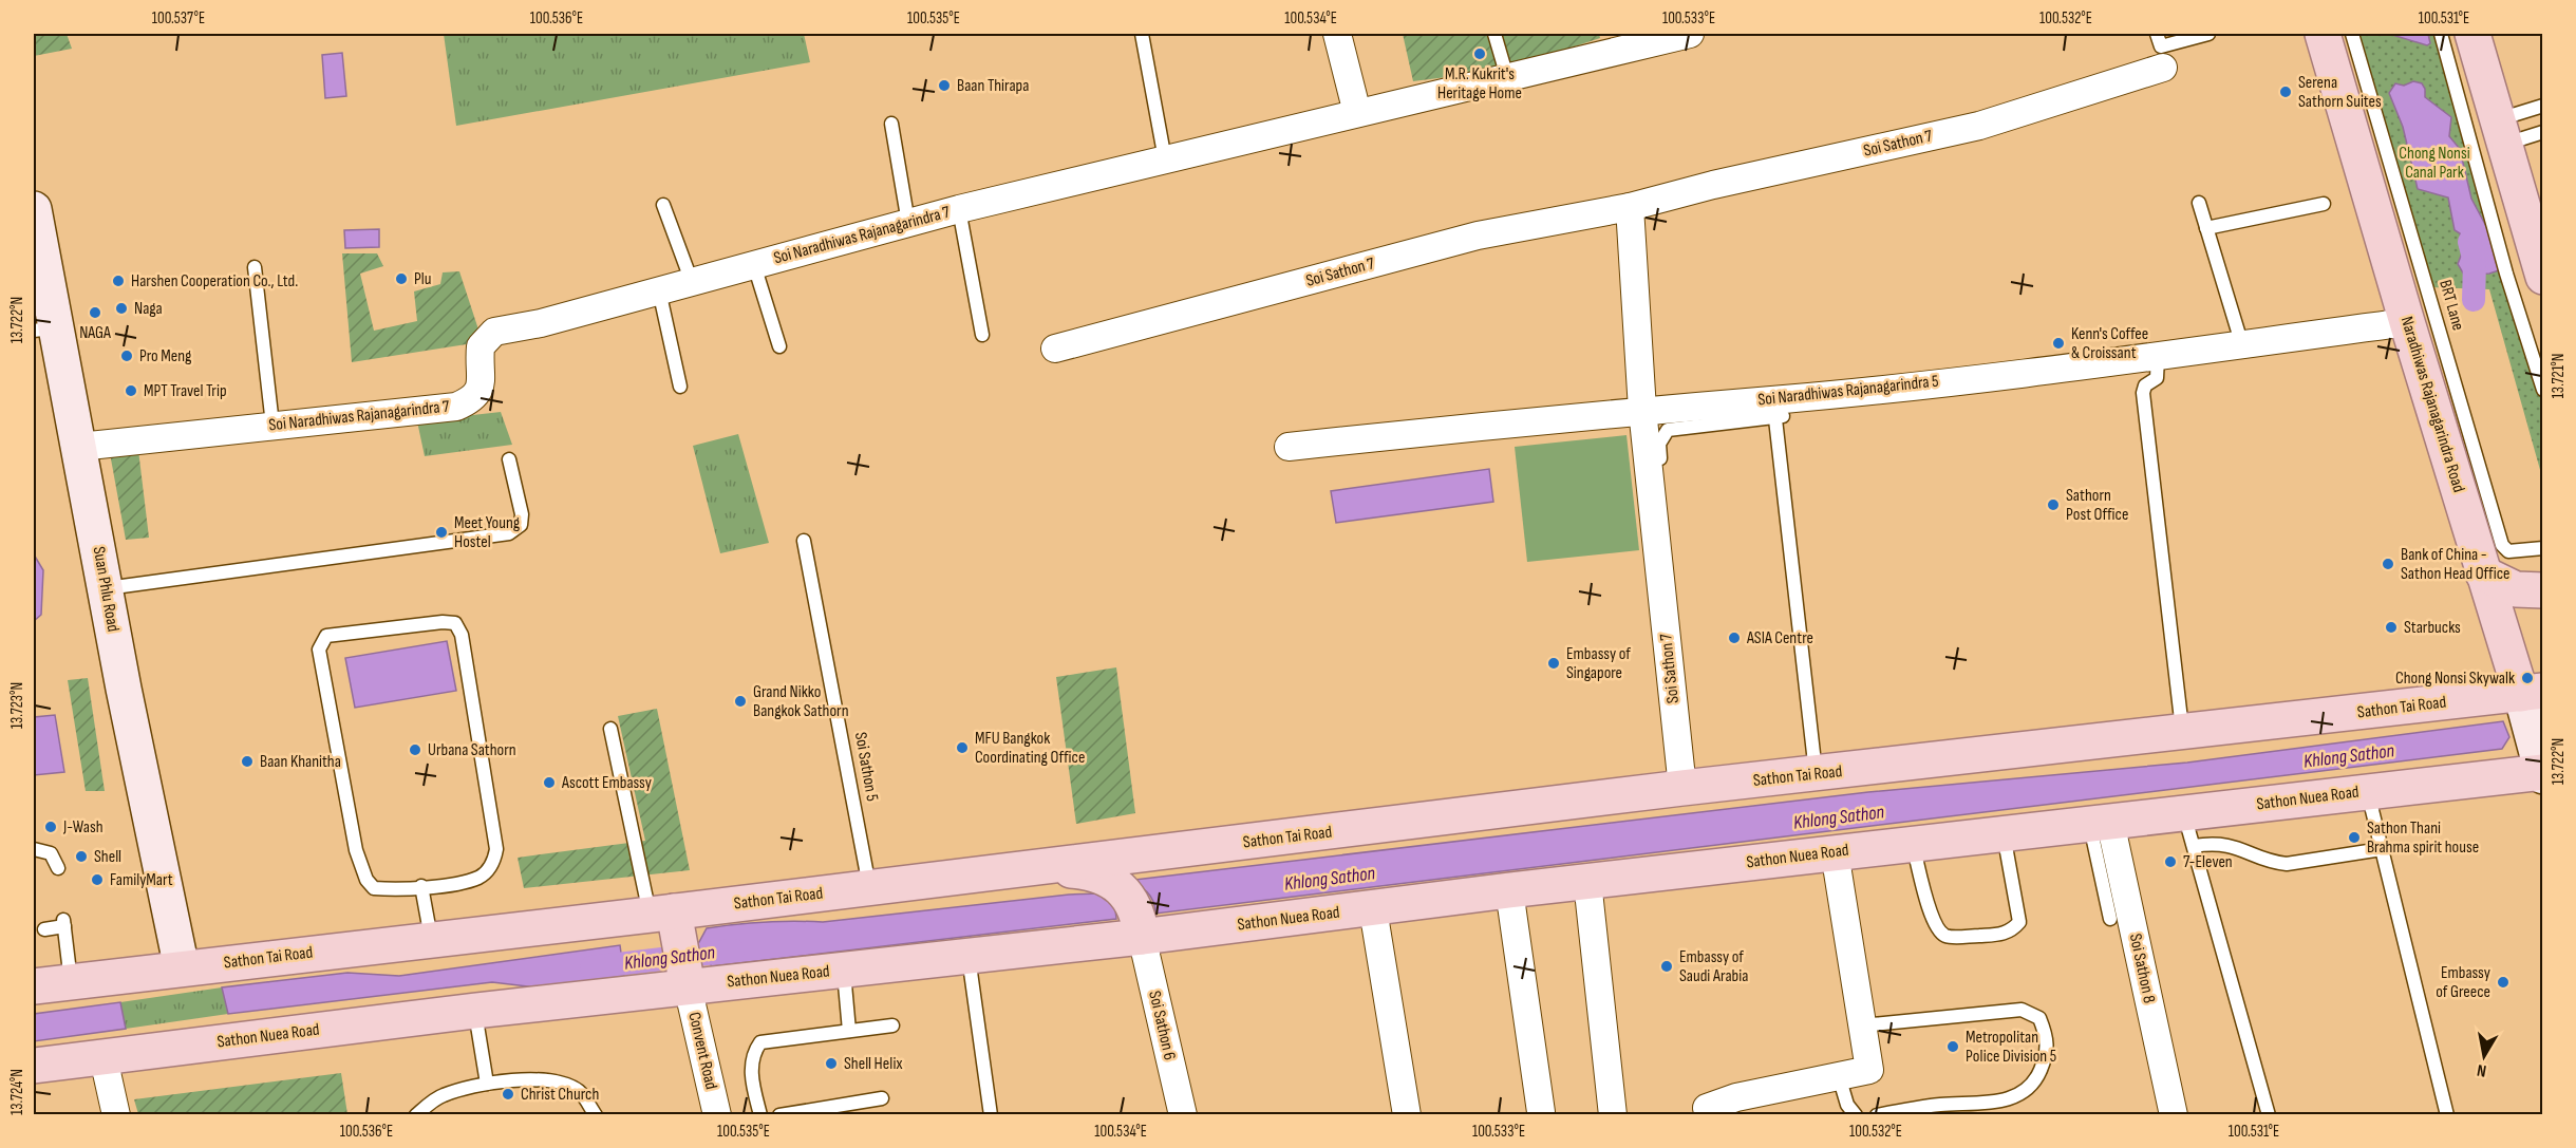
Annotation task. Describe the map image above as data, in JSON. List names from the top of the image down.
{
  "streets": {
    "main road": [
      "Naradhiwas Rajanagarindra Road",
      "Suan Phlu Road",
      "Sathon Tai Road",
      "Sathon Nuea Road"
    ],
    "street": [
      "Soi Sathon 7",
      "Soi Naradhiwas Rajanagarindra 7",
      "Soi Naradhiwas Rajanagarindra 5",
      "Soi Sathon 8",
      "Soi Sathon 6",
      "Convent Road"
    ],
    "lane": ["BRT Lane", "Soi Sathon 5"]
  },
  "crossings": [
    ["Soi Sathon 7", "Soi Naradhiwas Rajanagarindra 5"],
    ["Soi Sathon 7", "Sathon Tai Road"],
    ["Soi Naradhiwas Rajanagarindra 7", "Suan Phlu Road"],
    ["Soi Naradhiwas Rajanagarindra 5", "Naradhiwas Rajanagarindra Road"],
    ["Naradhiwas Rajanagarindra Road", "Sathon Tai Road"],
    ["Naradhiwas Rajanagarindra Road", "Sathon Nuea Road"],
    ["Suan Phlu Road", "Sathon Tai Road"],
    ["Sathon Tai Road", "Soi Sathon 5"],
    ["Sathon Nuea Road", "Soi Sathon 8"],
    ["Sathon Nuea Road", "Soi Sathon 6"],
    ["Sathon Nuea Road", "Convent Road"]
  ],
  "water": ["Khlong Sathon"],
  "parks": ["Chong Nonsi Canal Park"],
  "places": [
    "M.R. Kukrit's Heritage Home",
    "Baan Thirapa",
    "Serena Sathorn Suites",
    "Plu",
    "Harshen Cooperation Co., Ltd.",
    "Naga",
    "NAGA",
    "Kenn's Coffee & Croissant",
    "Pro Meng",
    "MPT Travel Trip",
    "Sathorn Post Office",
    "Meet Young Hostel",
    "Bank of China - Sathon Head Office",
    "Starbucks",
    "ASIA Centre",
    "Embassy of Singapore",
    "Chong Nonsi Skywalk",
    "Grand Nikko Bangkok Sathorn",
    "MFU Bangkok Coordinating Office",
    "Urbana Sathorn",
    "Baan Khanitha",
    "Ascott Embassy",
    "J-Wash",
    "Sathon Thani Brahma spirit house",
    "Shell",
    "7-Eleven",
    "FamilyMart",
    "Embassy of Saudi Arabia",
    "Embassy of Greece",
    "Metropolitan Police Division 5",
    "Shell Helix",
    "Christ Church"
  ],
  "north": "bottom",
  "coordinates": [
    "100.537°E",
    "100.536°E",
    "100.535°E",
    "100.534°E",
    "100.533°E",
    "100.532°E",
    "100.531°E",
    "13.722°N",
    "13.721°N",
    "13.723°N",
    "13.724°N"
  ]
}
